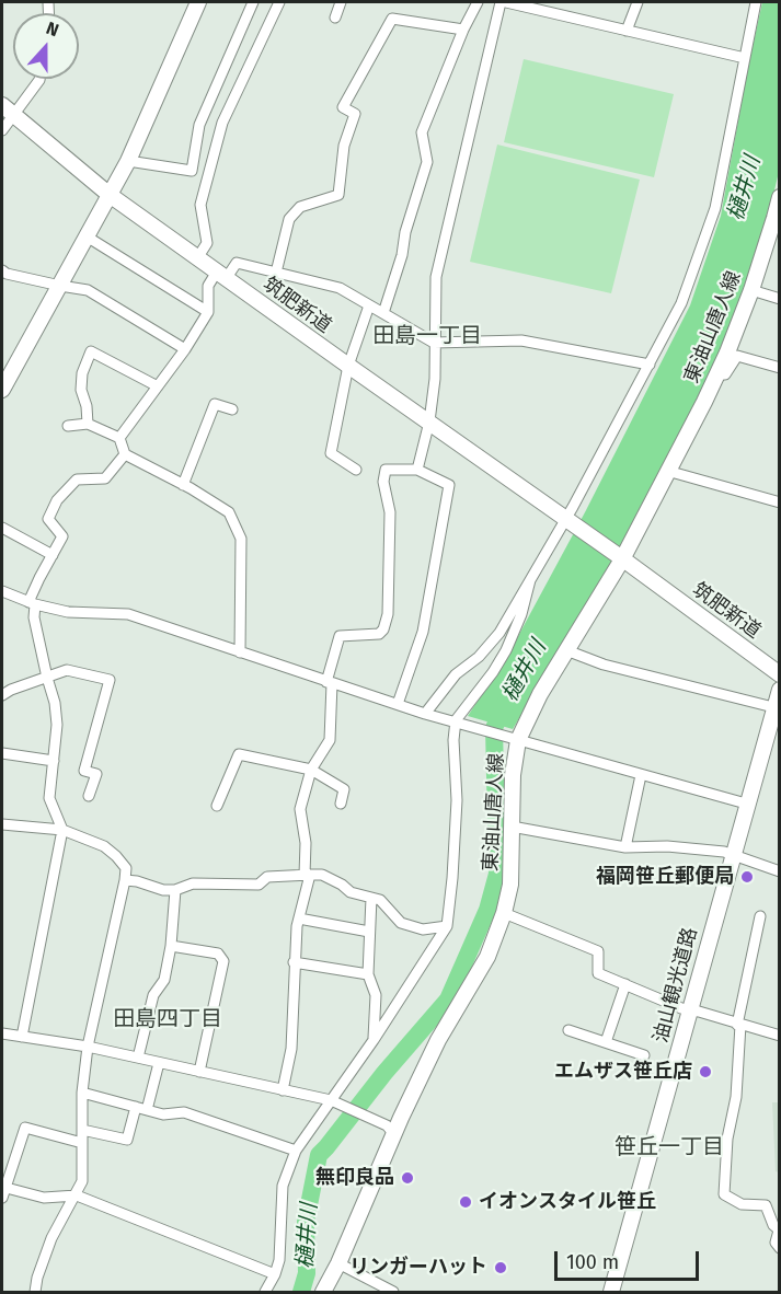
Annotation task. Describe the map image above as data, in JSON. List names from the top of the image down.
{
  "streets": {
    "street": ["筑肥新道", "東油山唐人線", "油山観光道路"]
  },
  "crossings": [
    ["筑肥新道", "東油山唐人線"]
  ],
  "districts": ["田島一丁目", "田島四丁目", "笹丘一丁目"],
  "water": ["樋井川"],
  "places": [
    "福岡笹丘郵便局",
    "エムザス笹丘店",
    "無印良品",
    "イオンスタイル笹丘",
    "リンガーハット"
  ],
  "scale_bar": "100 m",
  "north": "top"
}
